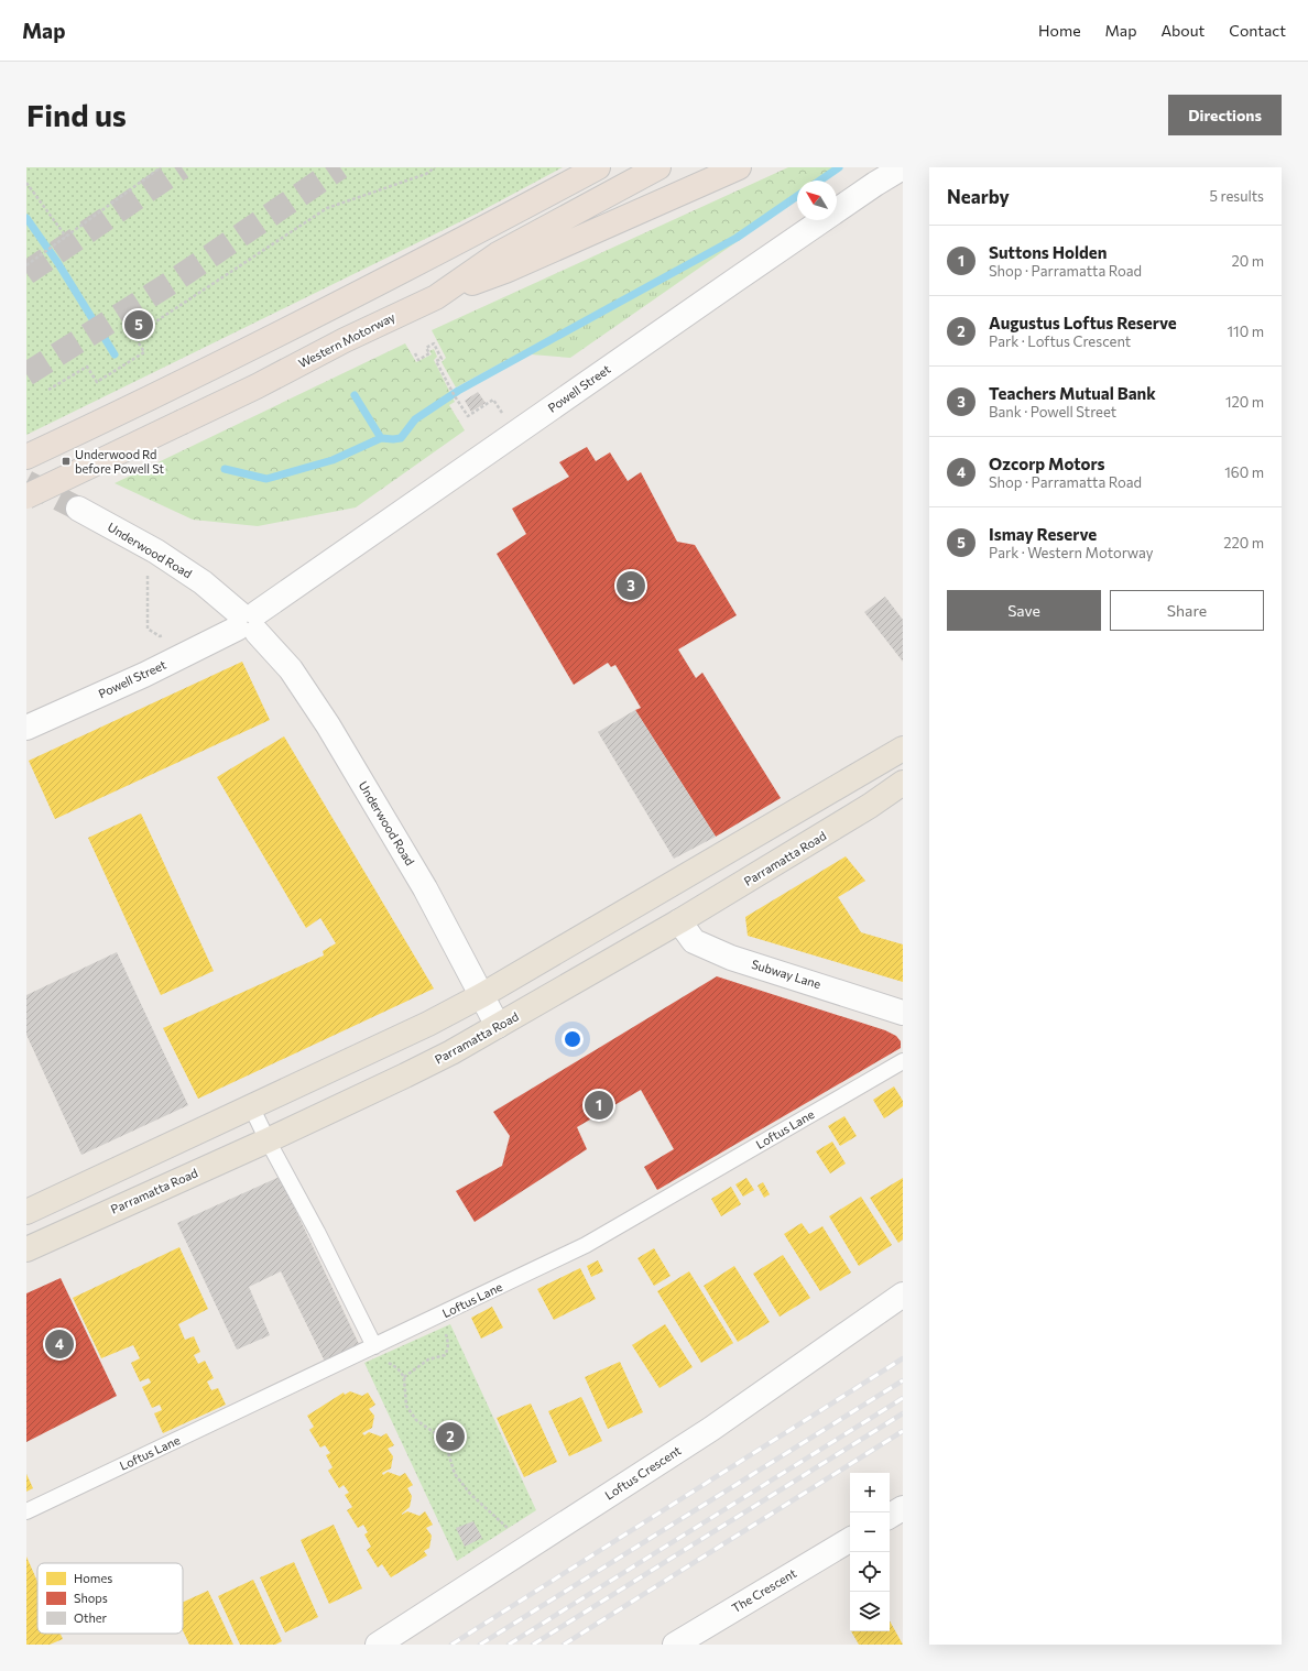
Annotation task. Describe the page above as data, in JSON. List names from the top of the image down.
{
  "streets": {
    "highway": ["Western Motorway", "Parramatta Road"],
    "street": [
      "Powell Street",
      "Underwood Road",
      "Subway Lane",
      "Loftus Crescent",
      "The Crescent"
    ],
    "lane": ["Loftus Lane"]
  },
  "crossings": [
    ["Powell Street", "Underwood Road"],
    ["Underwood Road", "Parramatta Road"],
    ["Parramatta Road", "Subway Lane"]
  ],
  "places": {
    "transit": ["Underwood Rd before Powell St"]
  },
  "legend": ["Homes", "Shops", "Other"],
  "north": "top left",
  "page": {
    "header": "Map",
    "nav": [
      "Home",
      "Map",
      "About",
      "Contact"
    ],
    "buttons": [
      "Directions",
      ["Save", "Share"]
    ],
    "title": "Find us",
    "heading": ["Nearby", "5 results"],
    "list": [
      {
        "mark": "1",
        "name": "Suttons Holden",
        "note": "Shop · Parramatta Road",
        "value": "20 m"
      },
      {
        "mark": "2",
        "name": "Augustus Loftus Reserve",
        "note": "Park · Loftus Crescent",
        "value": "110 m"
      },
      {
        "mark": "3",
        "name": "Teachers Mutual Bank",
        "note": "Bank · Powell Street",
        "value": "120 m"
      },
      {
        "mark": "4",
        "name": "Ozcorp Motors",
        "note": "Shop · Parramatta Road",
        "value": "160 m"
      },
      {
        "mark": "5",
        "name": "Ismay Reserve",
        "note": "Park · Western Motorway",
        "value": "220 m"
      }
    ],
    "pins": [
      "5",
      "3",
      "1",
      "4",
      "2"
    ],
    "map_buttons": ["+", "−"]
  }
}
